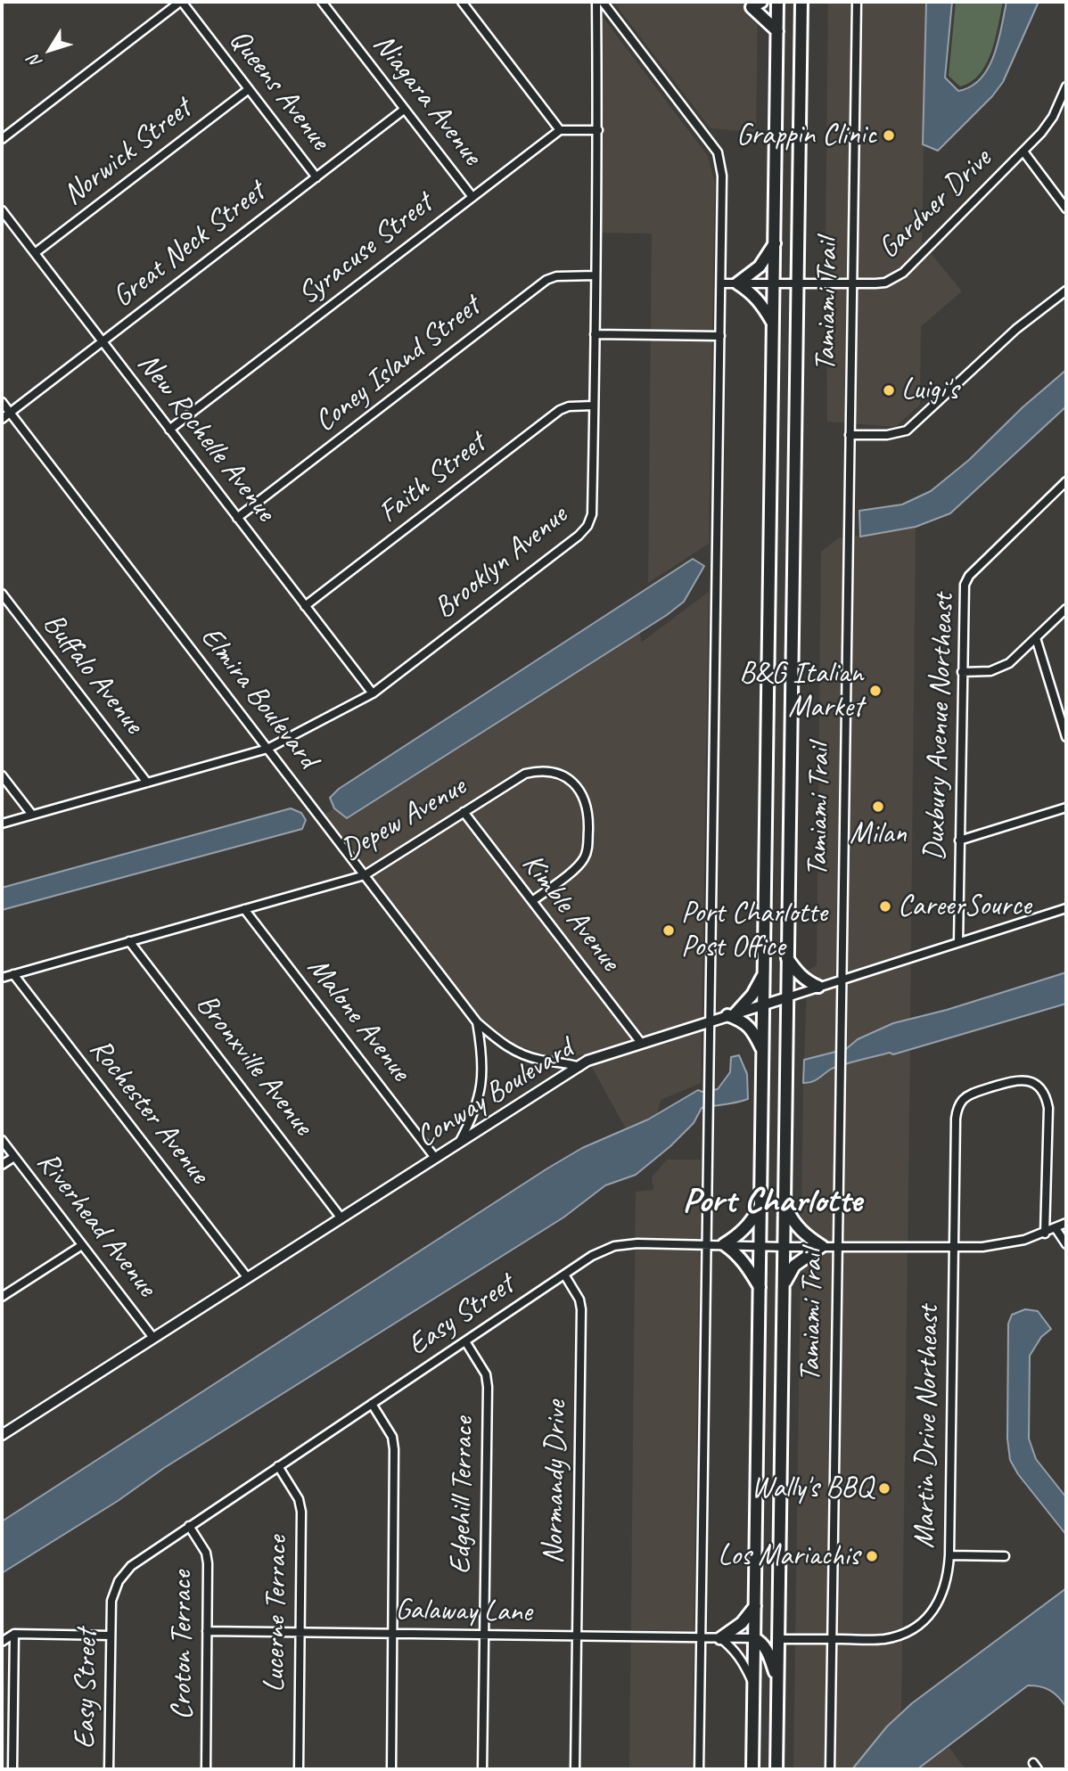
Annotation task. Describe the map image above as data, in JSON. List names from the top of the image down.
{
  "streets": {
    "main road": ["Tamiami Trail"],
    "street": [
      "Queens Avenue",
      "Niagara Avenue",
      "Norwick Street",
      "Gardner Drive",
      "Great Neck Street",
      "Syracuse Street",
      "Coney Island Street",
      "New Rochelle Avenue",
      "Faith Street",
      "Brooklyn Avenue",
      "Buffalo Avenue",
      "Elmira Boulevard",
      "Duxbury Avenue Northeast",
      "Depew Avenue",
      "Kimble Avenue",
      "Malone Avenue",
      "Bronxville Avenue",
      "Conway Boulevard",
      "Rochester Avenue",
      "Riverhead Avenue",
      "Easy Street",
      "Martin Drive Northeast",
      "Normandy Drive",
      "Edgehill Terrace",
      "Galaway Lane",
      "Lucerne Terrace",
      "Croton Terrace"
    ]
  },
  "crossings": [
    ["Queens Avenue", "Norwick Street"],
    ["Queens Avenue", "Great Neck Street"],
    ["Niagara Avenue", "Great Neck Street"],
    ["Niagara Avenue", "Syracuse Street"],
    ["Norwick Street", "New Rochelle Avenue"],
    ["Gardner Drive", "Tamiami Trail"],
    ["Great Neck Street", "New Rochelle Avenue"],
    ["Great Neck Street", "Elmira Boulevard"],
    ["Syracuse Street", "New Rochelle Avenue"],
    ["Tamiami Trail", "Conway Boulevard"],
    ["Tamiami Trail", "Easy Street"],
    ["Tamiami Trail", "Martin Drive Northeast"],
    ["Tamiami Trail", "Galaway Lane"],
    ["Coney Island Street", "New Rochelle Avenue"],
    ["Coney Island Street", "Brooklyn Avenue"],
    ["New Rochelle Avenue", "Faith Street"],
    ["New Rochelle Avenue", "Brooklyn Avenue"],
    ["Faith Street", "Brooklyn Avenue"],
    ["Brooklyn Avenue", "Buffalo Avenue"],
    ["Brooklyn Avenue", "Elmira Boulevard"],
    ["Elmira Boulevard", "Depew Avenue"],
    ["Elmira Boulevard", "Conway Boulevard"],
    ["Duxbury Avenue Northeast", "Conway Boulevard"],
    ["Depew Avenue", "Kimble Avenue"],
    ["Depew Avenue", "Malone Avenue"],
    ["Depew Avenue", "Bronxville Avenue"],
    ["Depew Avenue", "Rochester Avenue"],
    ["Kimble Avenue", "Conway Boulevard"],
    ["Malone Avenue", "Conway Boulevard"],
    ["Bronxville Avenue", "Conway Boulevard"],
    ["Conway Boulevard", "Rochester Avenue"],
    ["Conway Boulevard", "Riverhead Avenue"],
    ["Easy Street", "Martin Drive Northeast"],
    ["Easy Street", "Normandy Drive"],
    ["Easy Street", "Edgehill Terrace"],
    ["Easy Street", "Lucerne Terrace"],
    ["Easy Street", "Croton Terrace"],
    ["Normandy Drive", "Galaway Lane"],
    ["Edgehill Terrace", "Galaway Lane"],
    ["Galaway Lane", "Lucerne Terrace"],
    ["Galaway Lane", "Croton Terrace"]
  ],
  "districts": ["Port Charlotte"],
  "places": [
    "Grappin Clinic",
    "Luigi's",
    "B&G Italian Market",
    "Milan",
    "CareerSource",
    "Port Charlotte Post Office",
    "Wally's BBQ",
    "Los Mariachis"
  ],
  "north": "bottom left"
}
